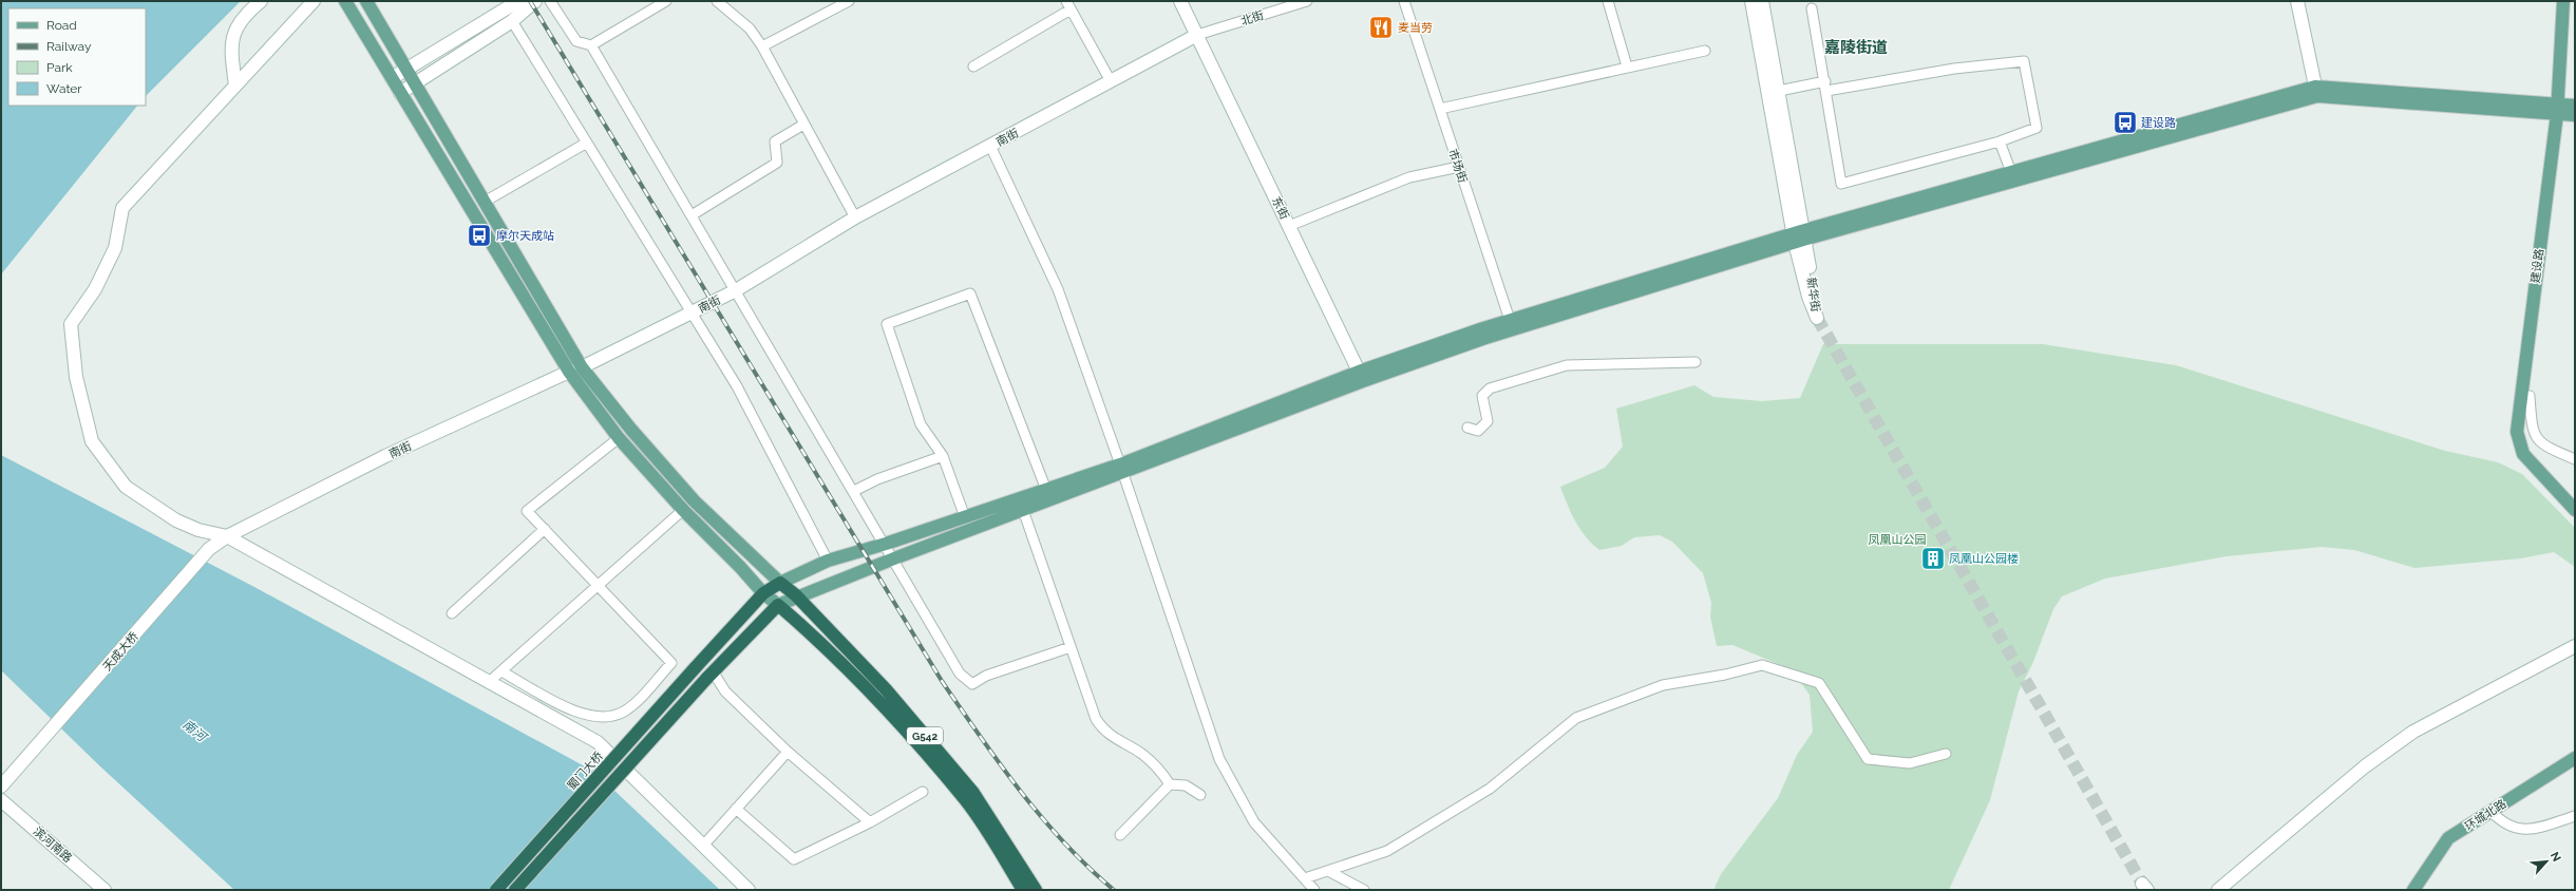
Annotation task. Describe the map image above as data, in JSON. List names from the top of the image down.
{
  "streets": {
    "highway": ["G542", "蜀门大桥"],
    "main road": ["建设路", "环城北路"],
    "street": [
      "北街",
      "南街",
      "市场街",
      "东街",
      "天成大桥",
      "滨河南路"
    ]
  },
  "crossings": [
    ["北街", "南街"],
    ["北街", "东街"],
    ["南街", "东街"],
    ["南街", "天成大桥"],
    ["G542", "蜀门大桥"]
  ],
  "districts": ["嘉陵街道"],
  "water": ["南河"],
  "parks": ["凤凰山公园"],
  "places": {
    "restaurant": ["麦当劳"],
    "bus stop": ["建设路", "摩尔天成站"],
    "building": ["凤凰山公园楼"]
  },
  "legend": [
    "Road",
    "Railway",
    "Park",
    "Water"
  ],
  "north": "top right"
}
